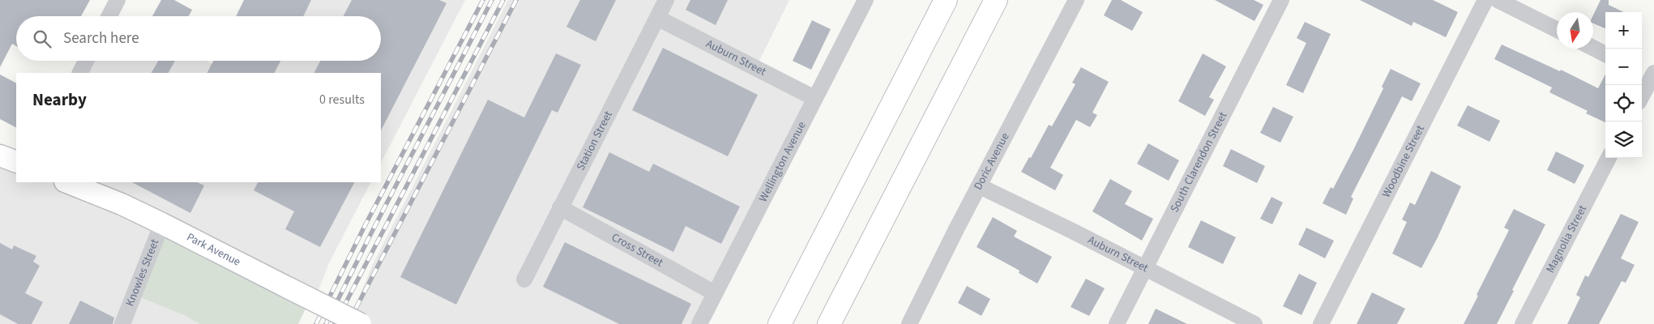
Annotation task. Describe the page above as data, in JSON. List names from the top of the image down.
{
  "streets": {
    "main road": ["Park Avenue"],
    "street": [
      "Auburn Street",
      "Station Street",
      "Wellington Avenue",
      "Doric Avenue",
      "South Clarendon Street",
      "Woodbine Street",
      "Magnolia Street",
      "Cross Street",
      "Knowles Street"
    ]
  },
  "crossings": [
    ["Auburn Street", "Station Street"],
    ["Auburn Street", "Wellington Avenue"],
    ["Auburn Street", "Doric Avenue"],
    ["Auburn Street", "South Clarendon Street"],
    ["Station Street", "Cross Street"],
    ["Wellington Avenue", "Cross Street"],
    ["Park Avenue", "Knowles Street"]
  ],
  "north": "bottom",
  "page": {
    "map_buttons": ["+", "−"],
    "search": "Search here",
    "heading": ["Nearby", "0 results"]
  }
}
